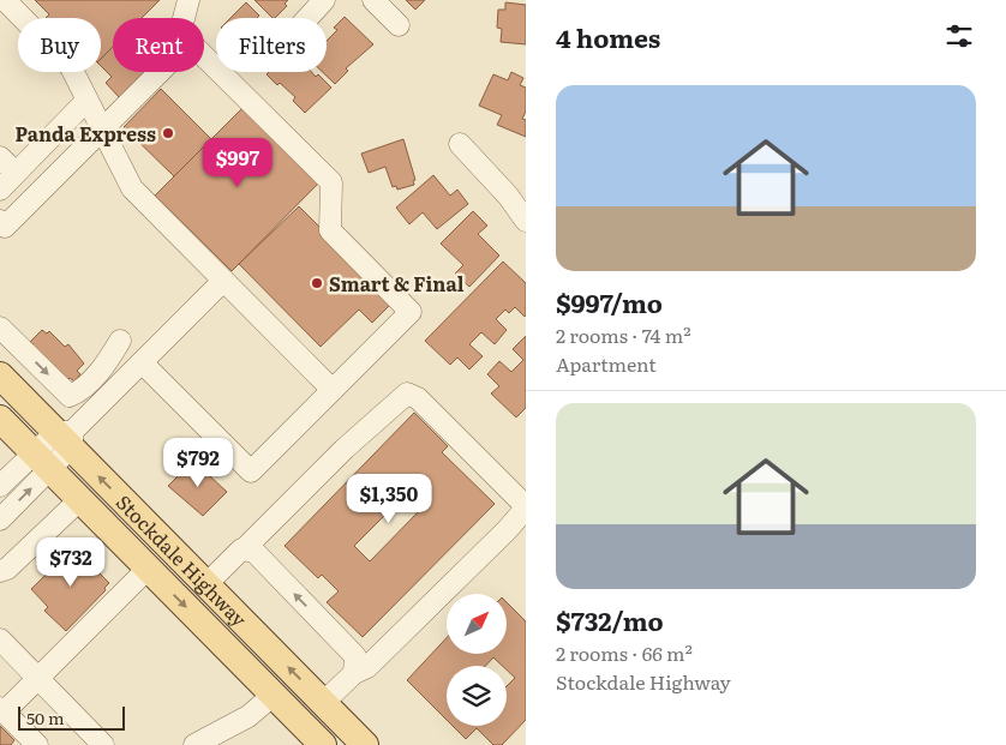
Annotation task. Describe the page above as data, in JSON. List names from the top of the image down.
{
  "streets": {
    "main road": ["Stockdale Highway"]
  },
  "places": ["Panda Express", "Smart & Final"],
  "scale_bar": "50 m",
  "north": "top right",
  "page": {
    "heading": "4 homes",
    "chip": ["Buy", "Rent", "Filters"],
    "list": [
      {
        "name": "$997/mo",
        "note": "2 rooms · 74 m² · Apartment"
      },
      {
        "name": "$732/mo",
        "note": "2 rooms · 66 m² · Stockdale Highway"
      }
    ],
    "price": [
      "$997",
      "$792",
      "$1,350",
      "$732"
    ],
    "scale": "50 m"
  }
}
